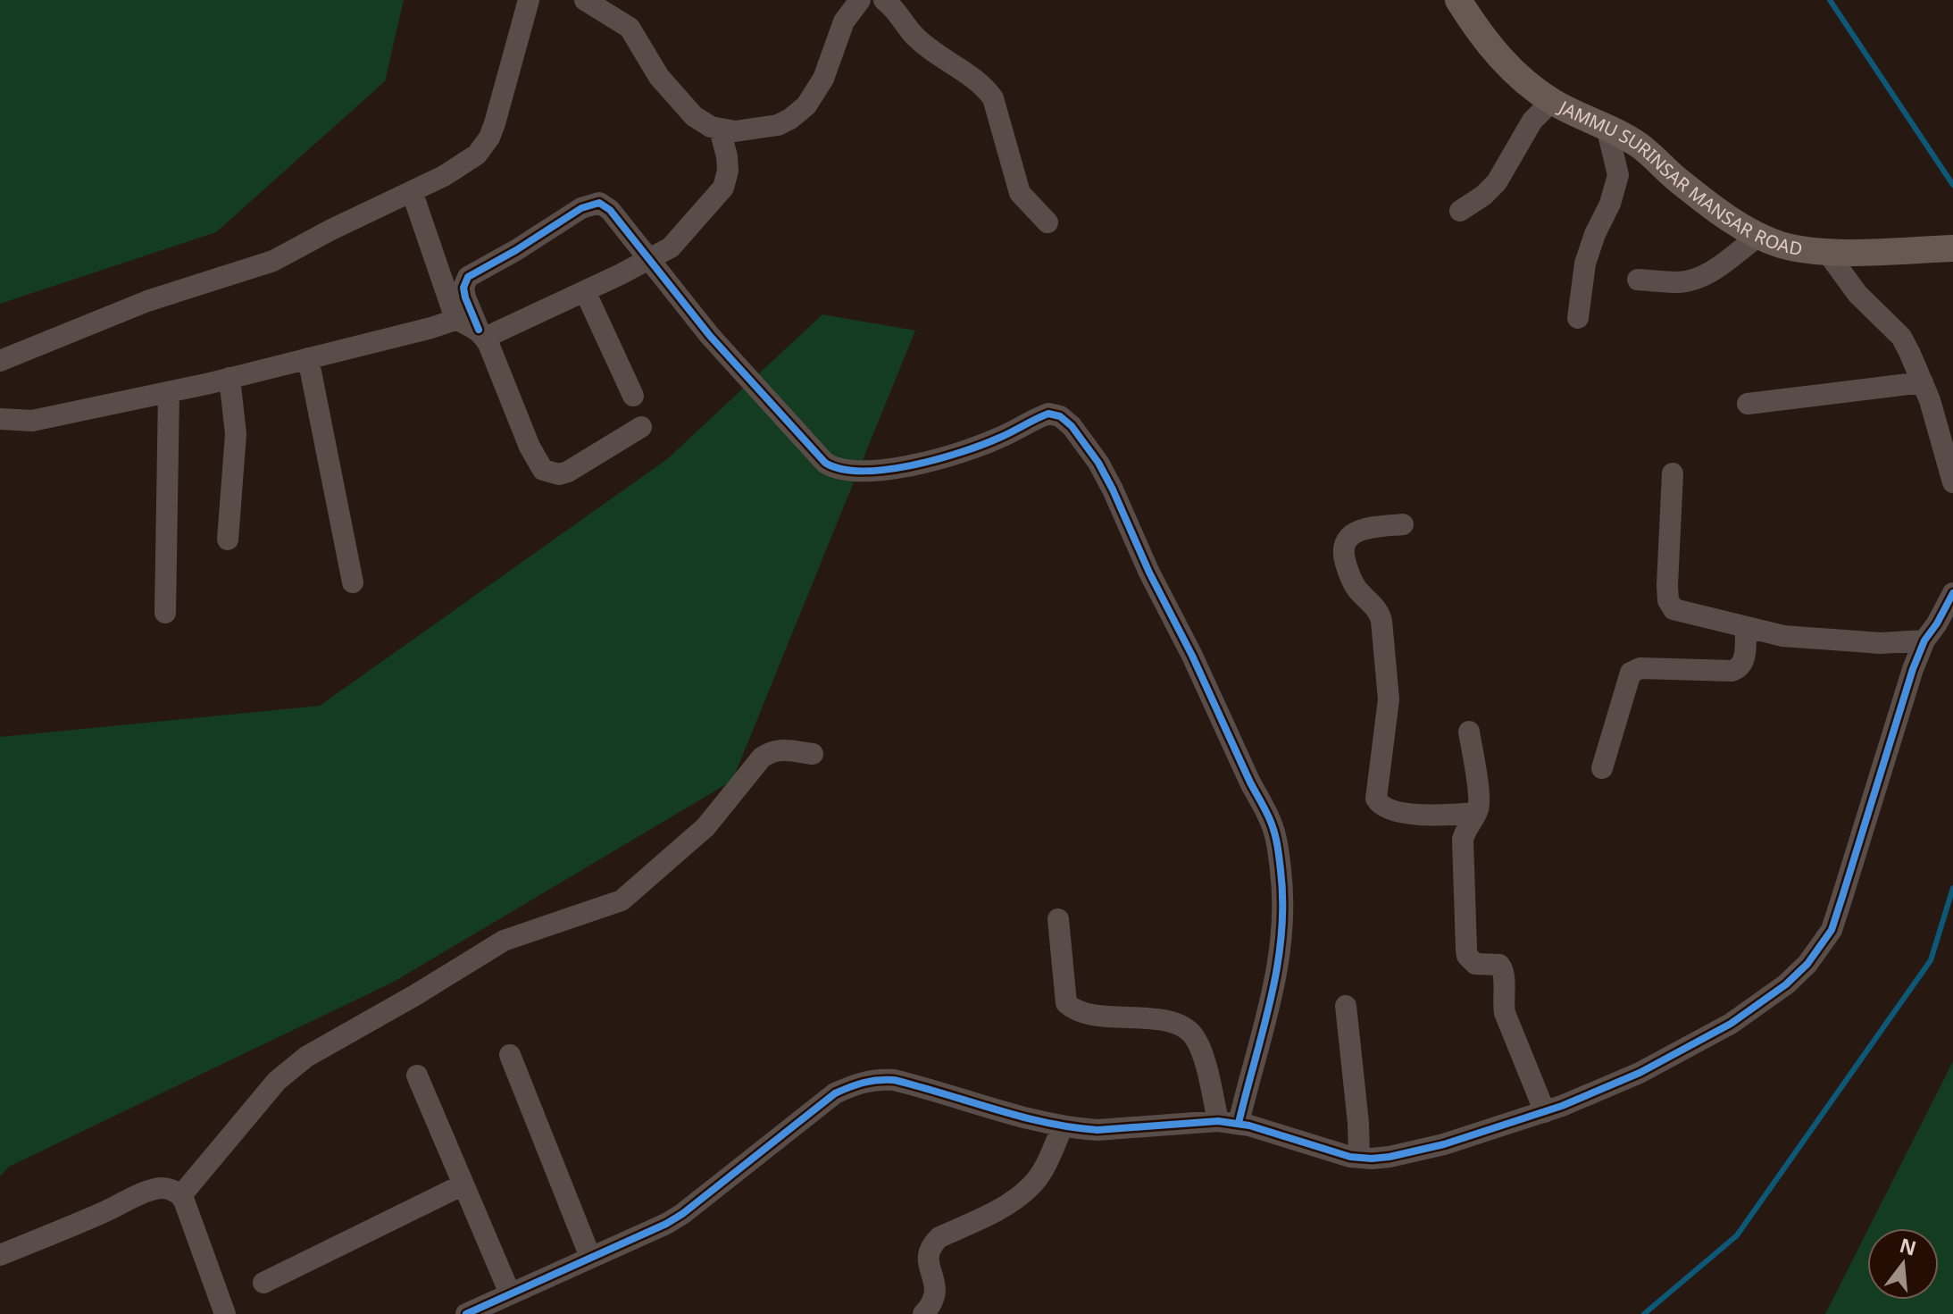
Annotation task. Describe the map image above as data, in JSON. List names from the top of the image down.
{
  "streets": {
    "main road": ["JAMMU SURINSAR MANSAR ROAD"]
  },
  "north": "top"
}
